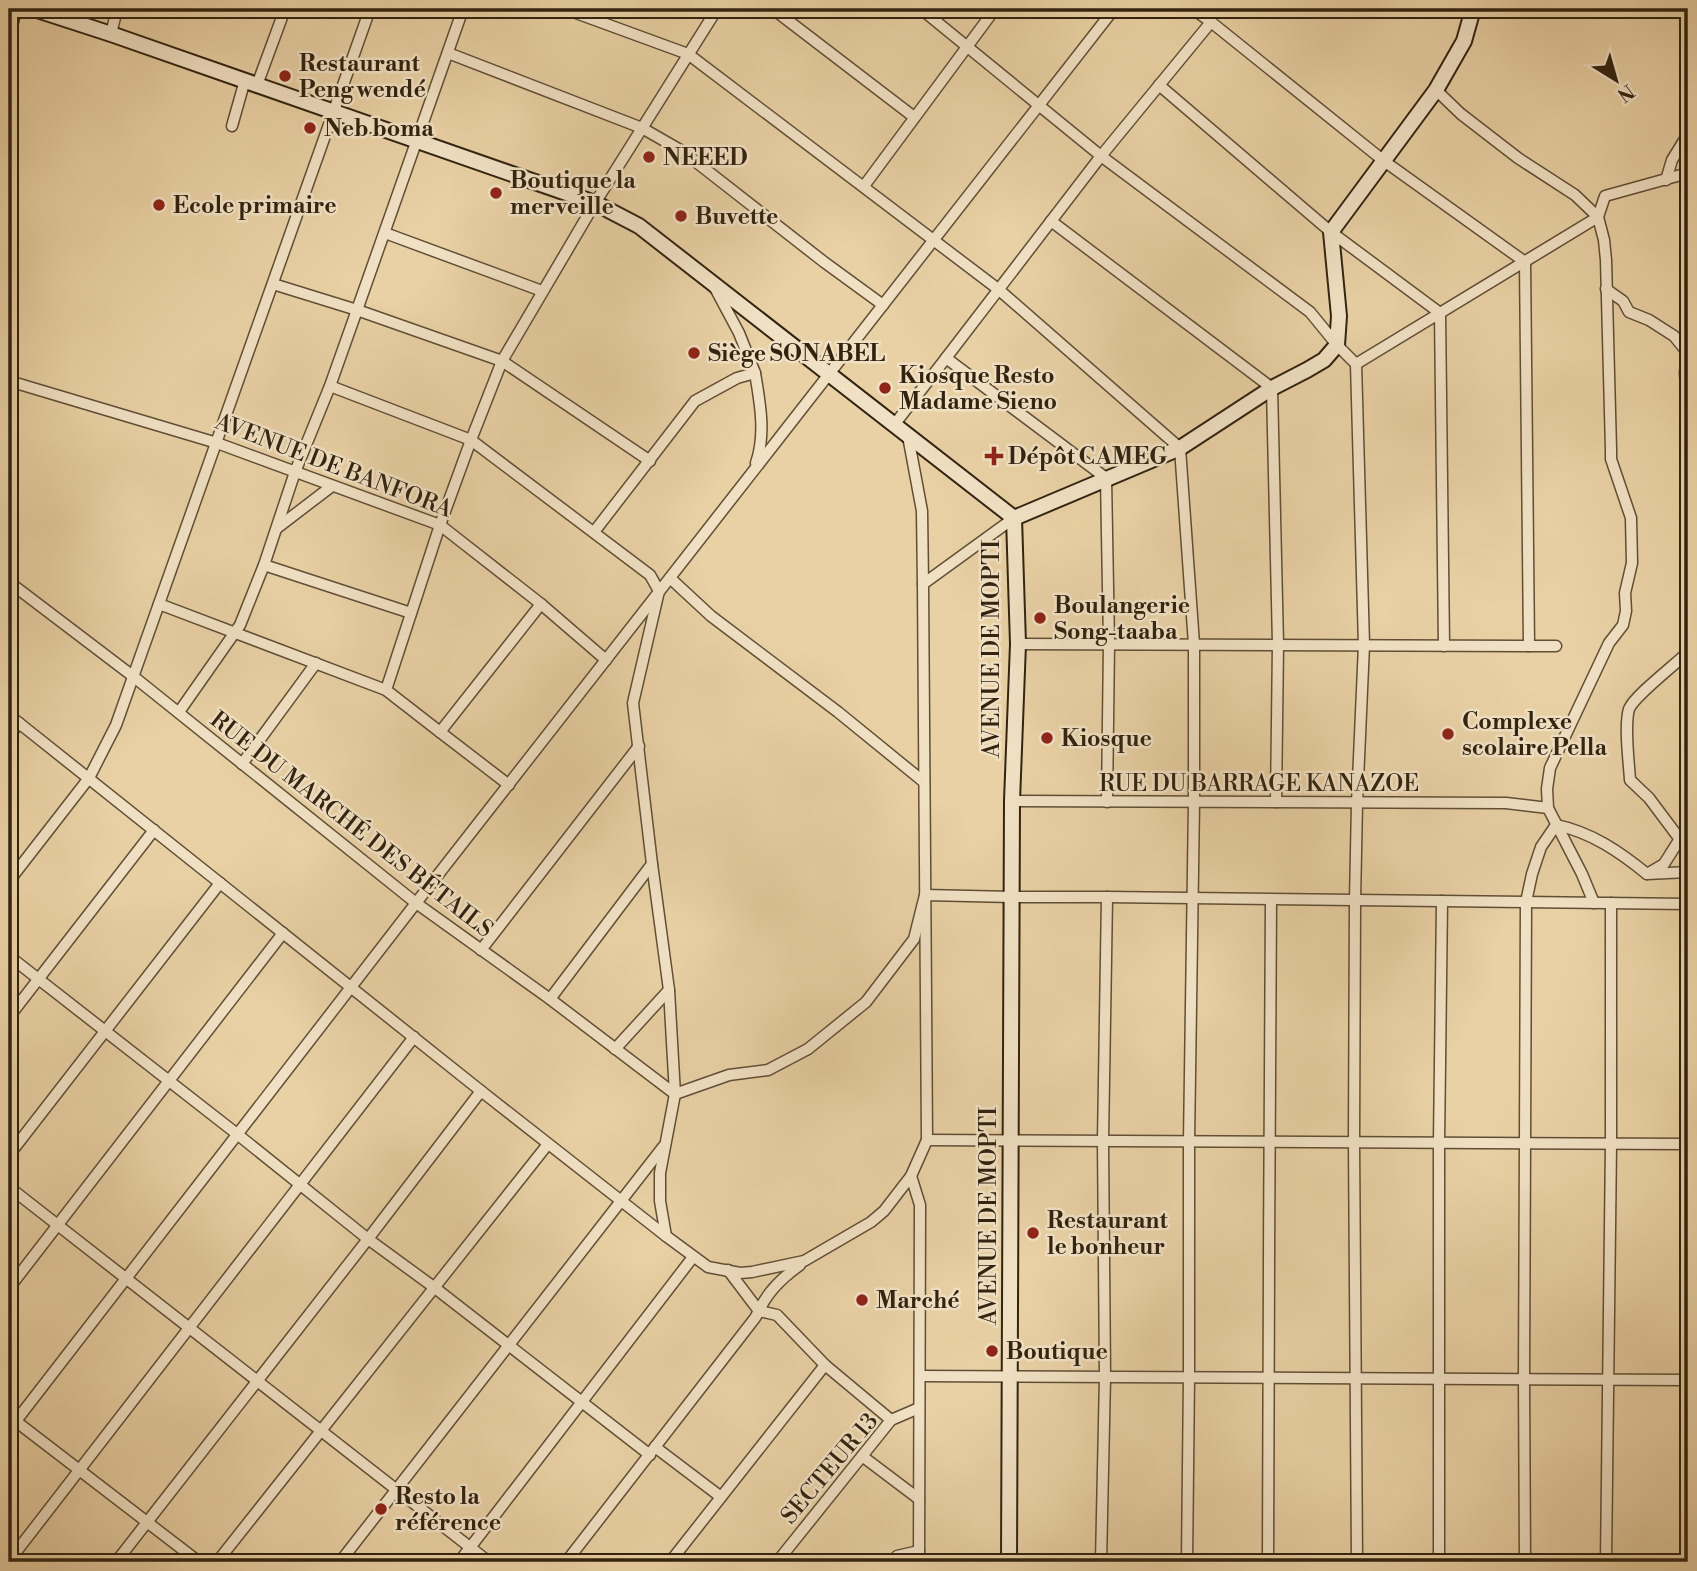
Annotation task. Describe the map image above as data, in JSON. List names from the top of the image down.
{
  "streets": {
    "street": [
      "AVENUE DE BANFORA",
      "AVENUE DE MOPTI",
      "RUE DU BARRAGE KANAZOE",
      "RUE DU MARCHÉ DES BÉTAILS",
      "SECTEUR 13"
    ]
  },
  "crossings": [
    ["AVENUE DE MOPTI", "RUE DU BARRAGE KANAZOE"]
  ],
  "places": {
    "other": [
      "Restaurant Peng wendé",
      "Neb boma",
      "NEEED",
      "Boutique la merveille",
      "Ecole primaire",
      "Buvette",
      "Siège SONABEL",
      "Kiosque Resto Madame Sieno",
      "Boulangerie Song-taaba",
      "Complexe scolaire Pella",
      "Kiosque",
      "Restaurant le bonheur",
      "Marché",
      "Boutique",
      "Resto la référence"
    ],
    "health": ["Dépôt CAMEG"]
  },
  "north": "bottom right"
}
